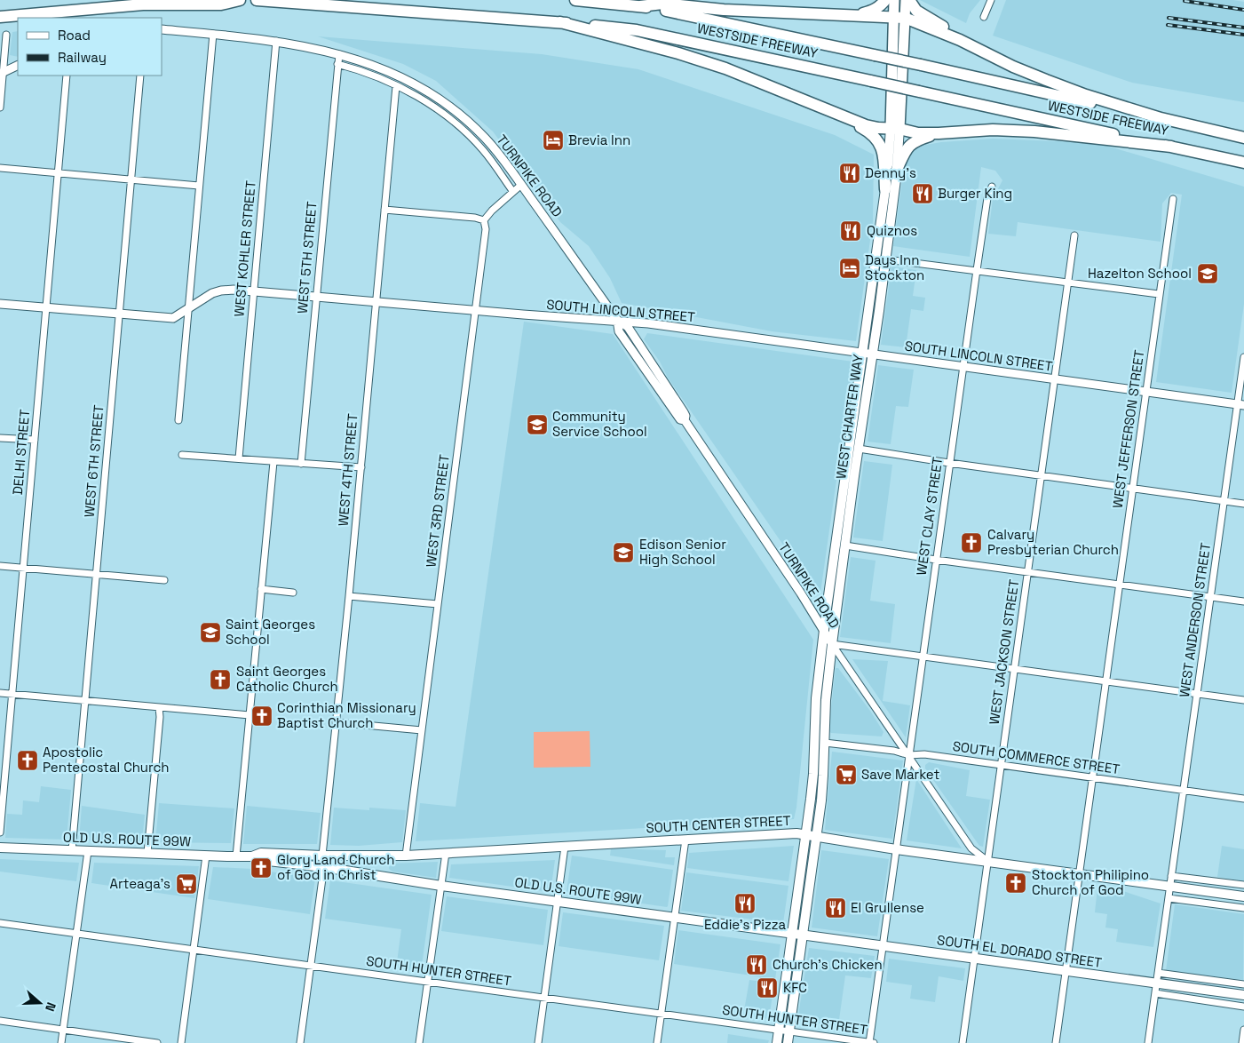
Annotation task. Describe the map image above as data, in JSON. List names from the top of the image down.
{
  "streets": {
    "highway": ["WESTSIDE FREEWAY", "WEST CHARTER WAY"],
    "main road": ["SOUTH CENTER STREET", "OLD U.S. ROUTE 99W", "SOUTH EL DORADO STREET"],
    "street": [
      "TURNPIKE ROAD",
      "WEST KOHLER STREET",
      "WEST 5TH STREET",
      "SOUTH LINCOLN STREET",
      "WEST JEFFERSON STREET",
      "DELHI STREET",
      "WEST 6TH STREET",
      "WEST 4TH STREET",
      "WEST 3RD STREET",
      "WEST CLAY STREET",
      "WEST ANDERSON STREET",
      "WEST JACKSON STREET",
      "SOUTH COMMERCE STREET",
      "SOUTH HUNTER STREET"
    ]
  },
  "crossings": [
    ["TURNPIKE ROAD", "WEST KOHLER STREET"],
    ["TURNPIKE ROAD", "WEST 5TH STREET"],
    ["TURNPIKE ROAD", "SOUTH LINCOLN STREET"],
    ["TURNPIKE ROAD", "WEST CHARTER WAY"],
    ["TURNPIKE ROAD", "WEST CLAY STREET"],
    ["TURNPIKE ROAD", "WEST JACKSON STREET"],
    ["TURNPIKE ROAD", "SOUTH COMMERCE STREET"],
    ["TURNPIKE ROAD", "SOUTH CENTER STREET"],
    ["WEST KOHLER STREET", "SOUTH LINCOLN STREET"],
    ["WEST 5TH STREET", "SOUTH LINCOLN STREET"],
    ["SOUTH LINCOLN STREET", "WEST CHARTER WAY"],
    ["SOUTH LINCOLN STREET", "WEST JEFFERSON STREET"],
    ["SOUTH LINCOLN STREET", "DELHI STREET"],
    ["SOUTH LINCOLN STREET", "WEST 6TH STREET"],
    ["SOUTH LINCOLN STREET", "WEST 4TH STREET"],
    ["SOUTH LINCOLN STREET", "WEST 3RD STREET"],
    ["SOUTH LINCOLN STREET", "WEST CLAY STREET"],
    ["SOUTH LINCOLN STREET", "WEST ANDERSON STREET"],
    ["SOUTH LINCOLN STREET", "WEST JACKSON STREET"],
    ["WEST CHARTER WAY", "SOUTH COMMERCE STREET"],
    ["WEST CHARTER WAY", "SOUTH CENTER STREET"],
    ["WEST CHARTER WAY", "OLD U.S. ROUTE 99W"],
    ["WEST CHARTER WAY", "SOUTH EL DORADO STREET"],
    ["WEST JEFFERSON STREET", "SOUTH COMMERCE STREET"],
    ["WEST JEFFERSON STREET", "SOUTH CENTER STREET"],
    ["WEST JEFFERSON STREET", "SOUTH EL DORADO STREET"],
    ["WEST 6TH STREET", "OLD U.S. ROUTE 99W"],
    ["WEST 4TH STREET", "SOUTH CENTER STREET"],
    ["WEST 4TH STREET", "OLD U.S. ROUTE 99W"],
    ["WEST 4TH STREET", "SOUTH HUNTER STREET"],
    ["WEST 3RD STREET", "SOUTH CENTER STREET"],
    ["WEST CLAY STREET", "SOUTH COMMERCE STREET"],
    ["WEST CLAY STREET", "SOUTH CENTER STREET"],
    ["WEST CLAY STREET", "SOUTH EL DORADO STREET"],
    ["WEST CLAY STREET", "SOUTH HUNTER STREET"],
    ["WEST ANDERSON STREET", "SOUTH COMMERCE STREET"],
    ["WEST ANDERSON STREET", "SOUTH CENTER STREET"],
    ["WEST ANDERSON STREET", "SOUTH EL DORADO STREET"],
    ["WEST JACKSON STREET", "SOUTH COMMERCE STREET"],
    ["WEST JACKSON STREET", "SOUTH CENTER STREET"],
    ["WEST JACKSON STREET", "SOUTH EL DORADO STREET"],
    ["SOUTH CENTER STREET", "OLD U.S. ROUTE 99W"],
    ["OLD U.S. ROUTE 99W", "SOUTH EL DORADO STREET"]
  ],
  "places": {
    "hotel": ["Brevia Inn", "Days Inn Stockton"],
    "restaurant": [
      "Denny's",
      "Burger King",
      "Quiznos",
      "Eddie's Pizza",
      "El Grullense",
      "Church's Chicken",
      "KFC"
    ],
    "school or university": [
      "Hazelton School",
      "Community Service School",
      "Edison Senior High School",
      "Saint Georges School"
    ],
    "church": [
      "Calvary Presbyterian Church",
      "Saint Georges Catholic Church",
      "Corinthian Missionary Baptist Church",
      "Apostolic Pentecostal Church",
      "Glory Land Church of God in Christ",
      "Stockton Philipino Church of God"
    ],
    "supermarket": ["Save Market", "Arteaga's"]
  },
  "legend": ["Road", "Railway"],
  "north": "right"
}
